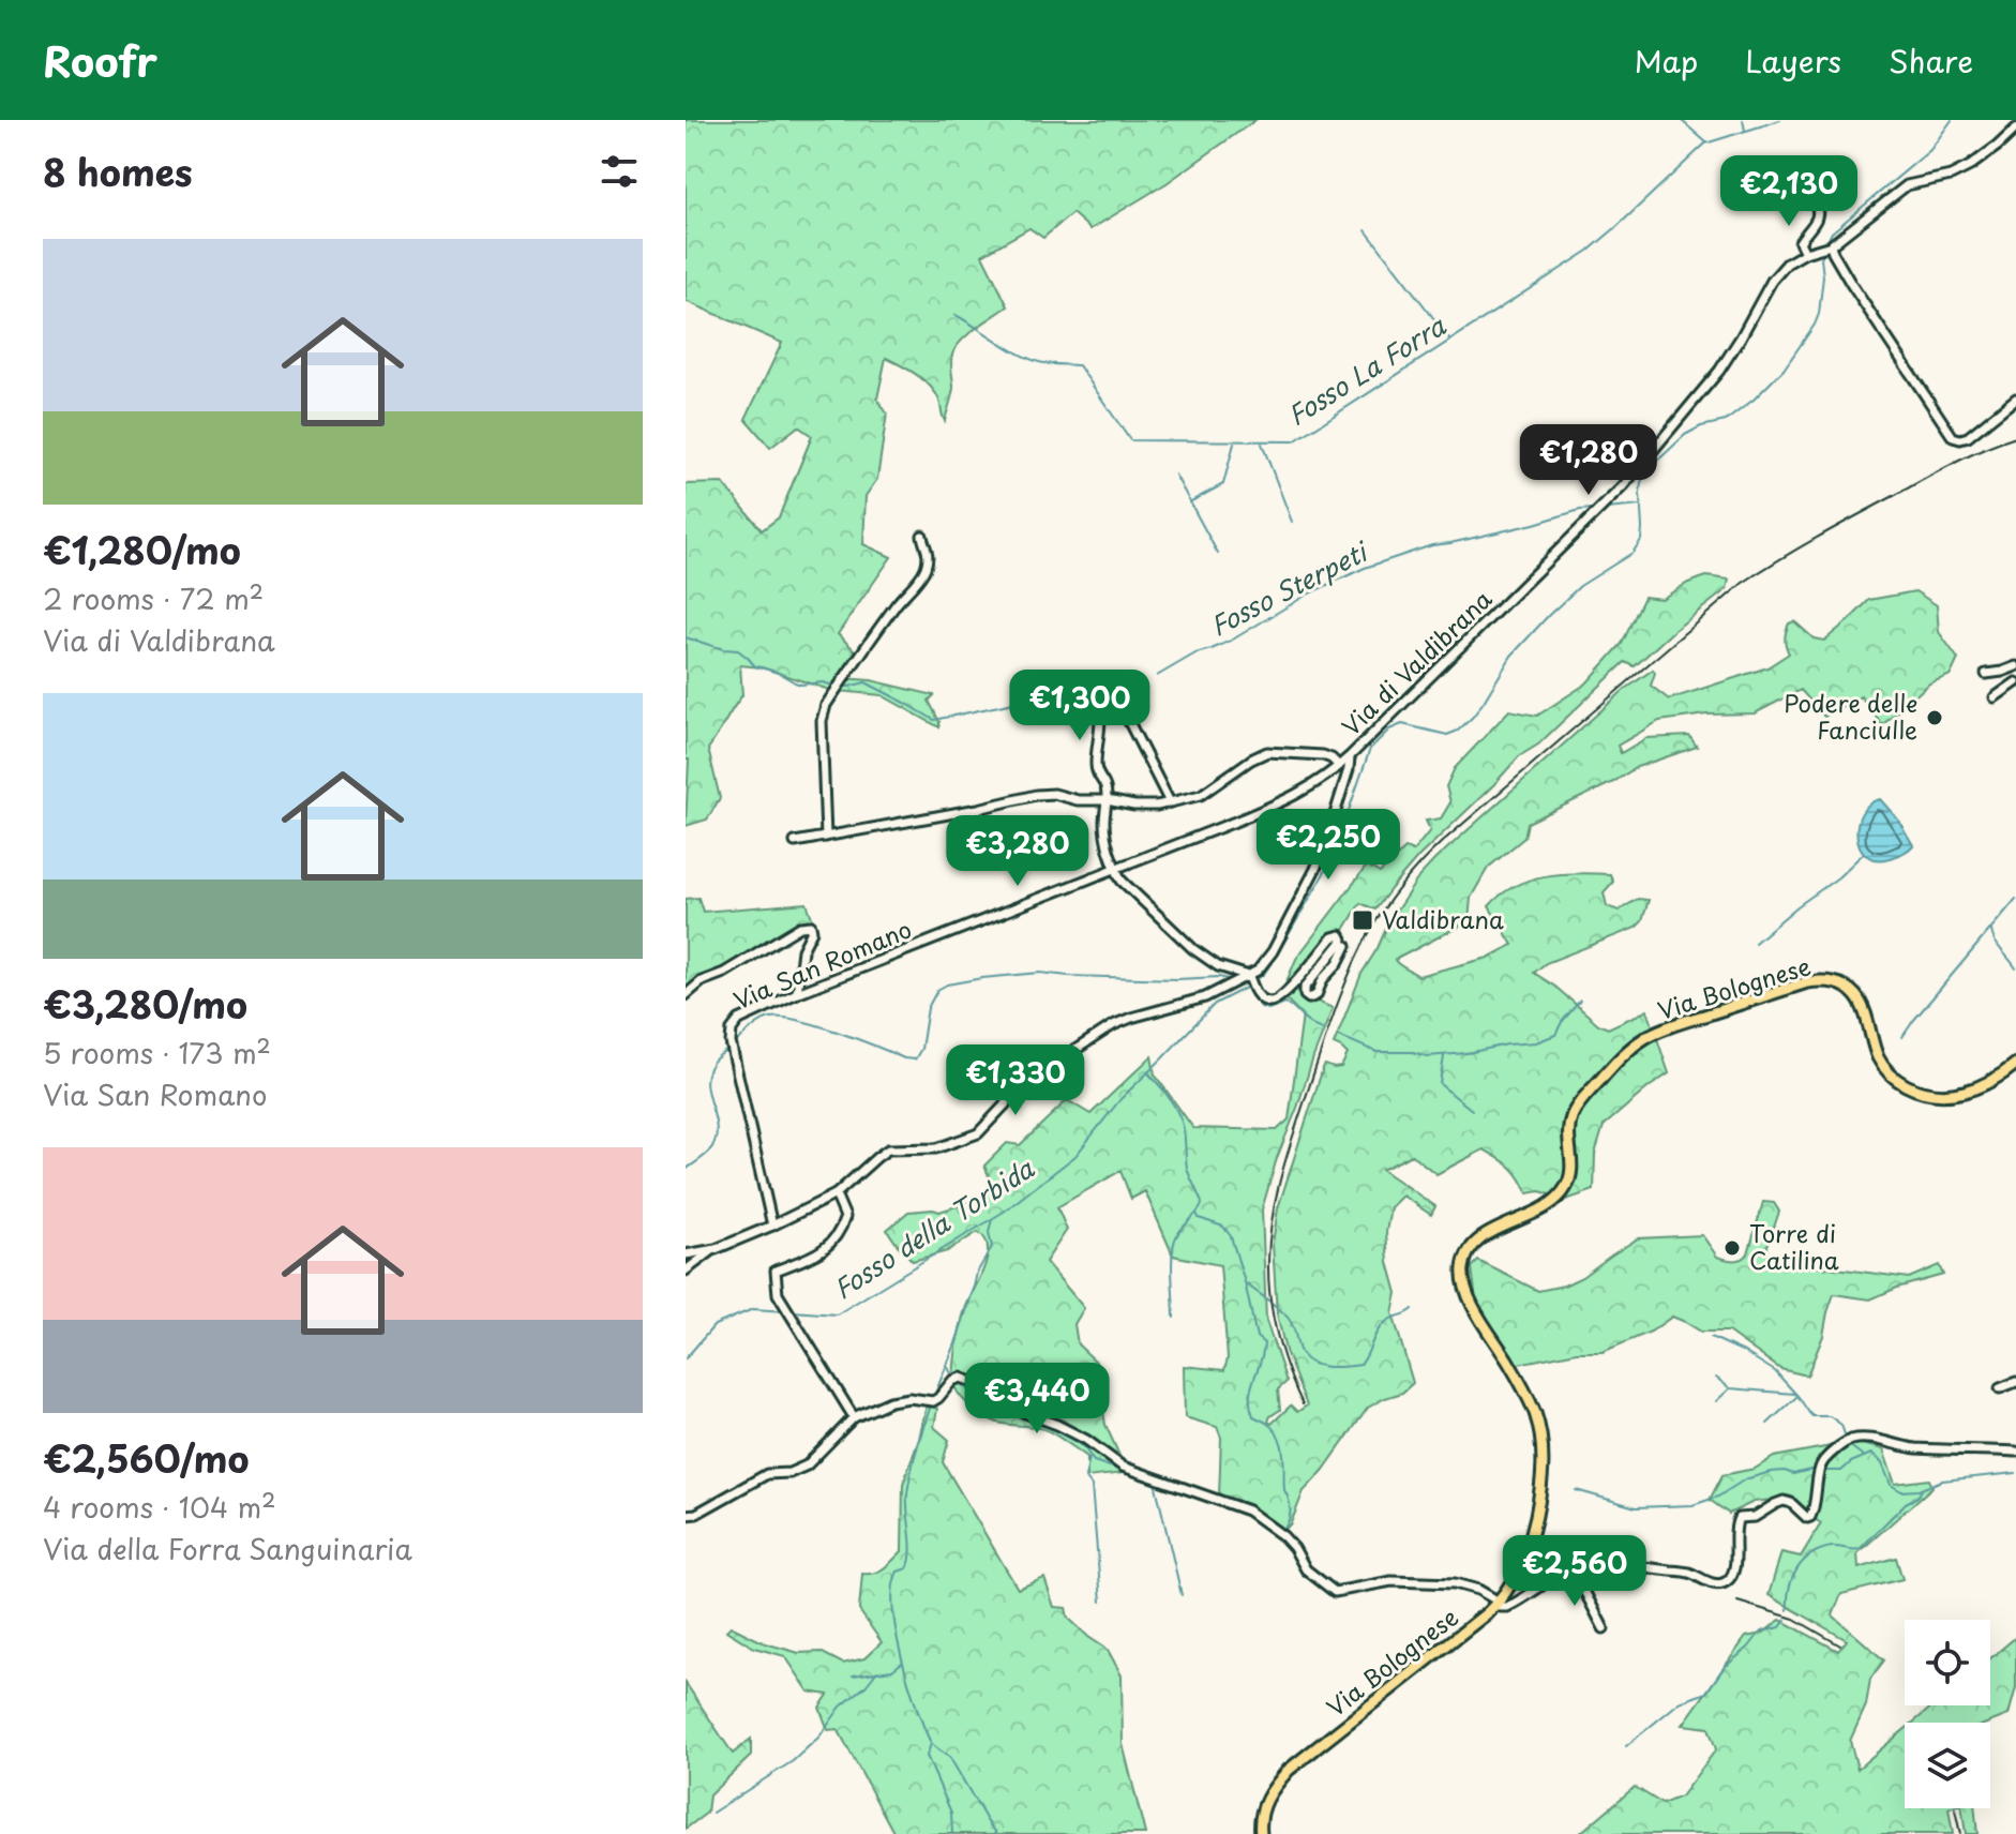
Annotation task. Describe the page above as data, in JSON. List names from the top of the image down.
{
  "streets": {
    "main road": ["Via Bolognese"],
    "street": ["Via di Valdibrana", "Via San Romano"]
  },
  "crossings": [
    ["Via di Valdibrana", "Via San Romano"]
  ],
  "water": ["Fosso La Forra", "Fosso Sterpeti", "Fosso della Torbida"],
  "places": {
    "other": ["Podere delle Fanciulle", "Torre di Catilina"],
    "transit": ["Valdibrana"]
  },
  "page": {
    "header": "Roofr",
    "nav": ["Map", "Layers", "Share"],
    "heading": "8 homes",
    "price": [
      "€2,130",
      "€1,280",
      "€1,300",
      "€2,250",
      "€3,280",
      "€1,330",
      "€3,440",
      "€2,560"
    ],
    "list": [
      {
        "name": "€1,280/mo",
        "note": "2 rooms · 72 m² · Via di Valdibrana"
      },
      {
        "name": "€3,280/mo",
        "note": "5 rooms · 173 m² · Via San Romano"
      },
      {
        "name": "€2,560/mo",
        "note": "4 rooms · 104 m² · Via della Forra Sanguinaria"
      }
    ]
  }
}
